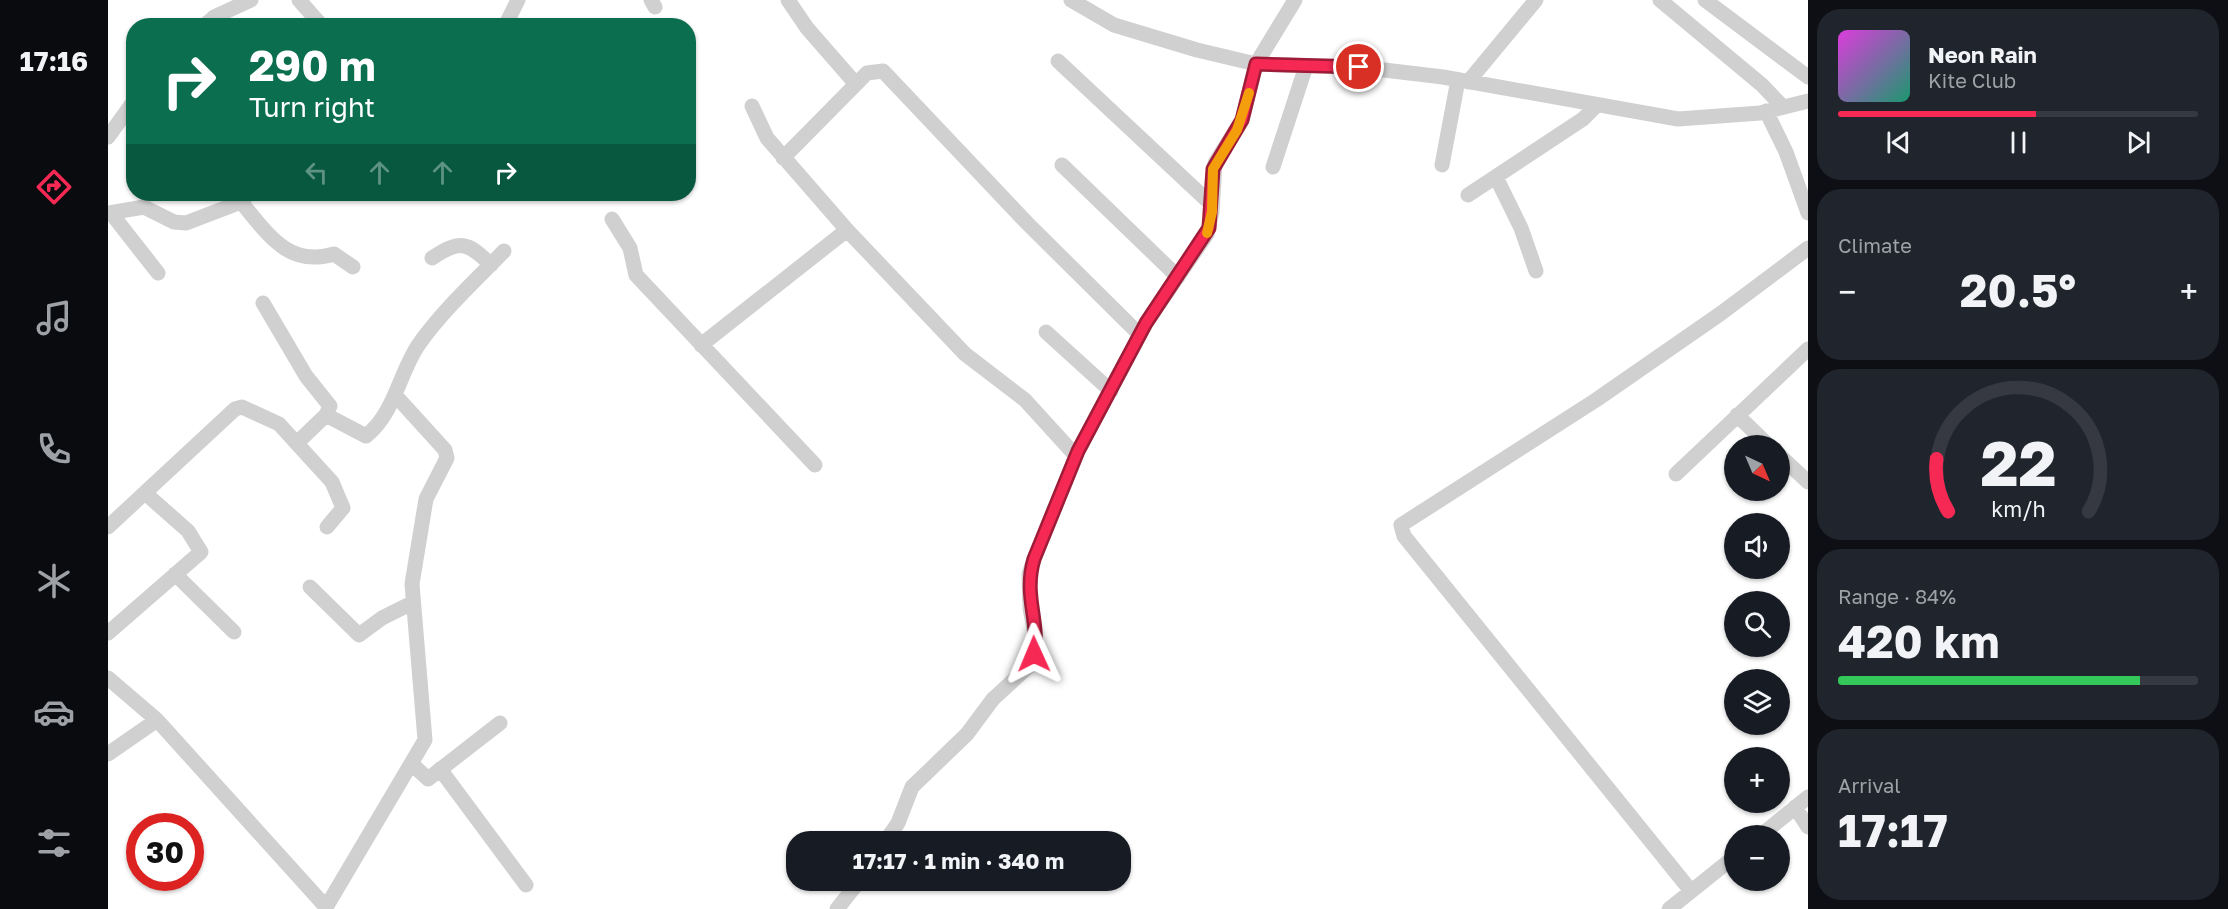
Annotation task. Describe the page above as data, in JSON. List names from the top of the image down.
{
  "north": "bottom right",
  "page": {
    "tabs": "17:16",
    "turn": ["290 m", "Turn right"],
    "song": ["Neon Rain", "Kite Club"],
    "tile": [
      "Climate",
      ["Range · 84%", "420 km"],
      ["Arrival", "17:17"]
    ],
    "heat": ["−", "20.5°", "+"],
    "map_buttons": ["+", "−"],
    "limit": "30",
    "trip": "17:17 · 1 min · 340 m",
    "gauge": ["22", "km/h"]
  }
}
